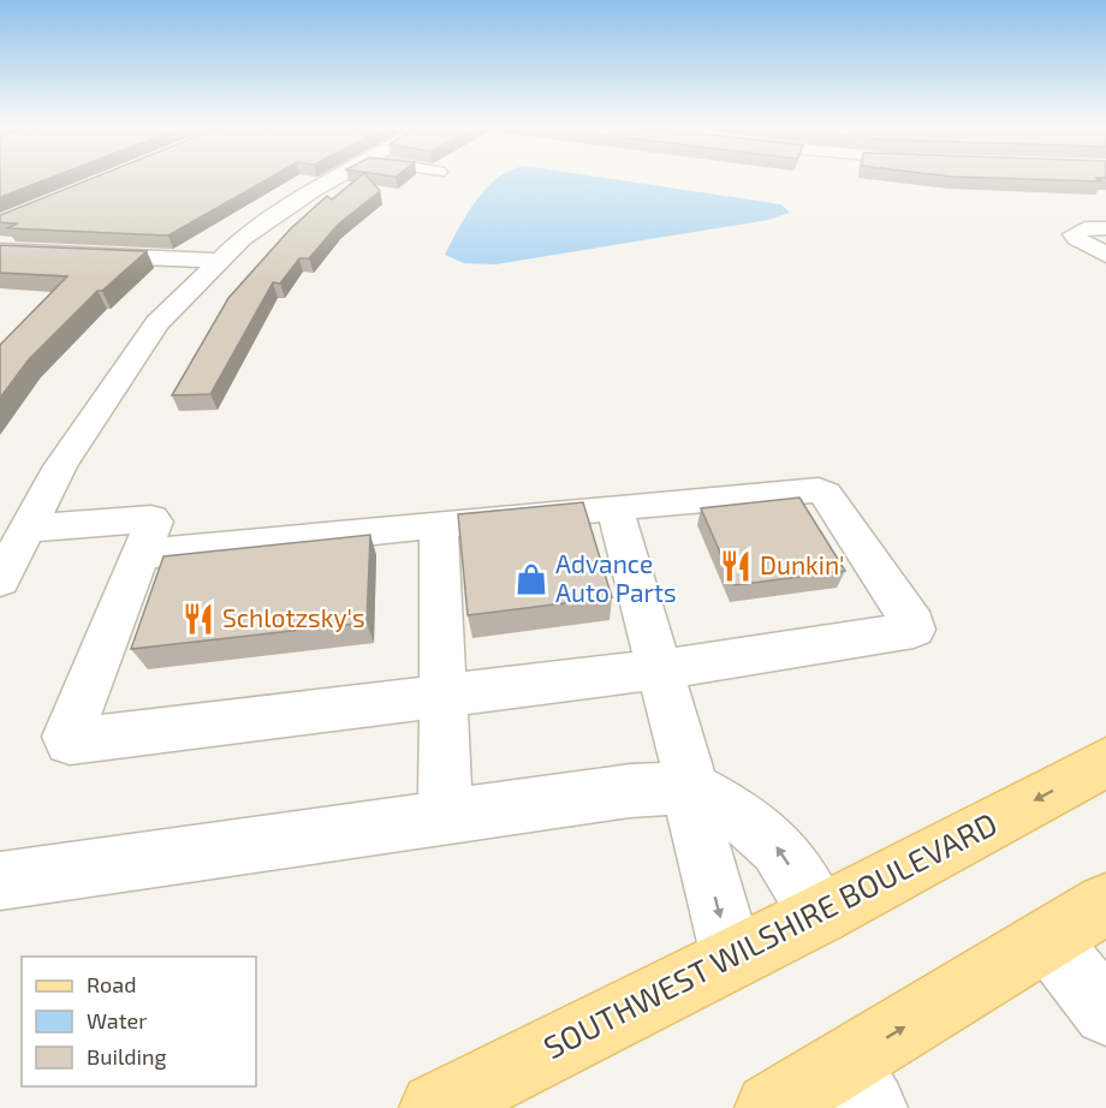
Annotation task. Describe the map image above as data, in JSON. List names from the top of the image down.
{
  "streets": {
    "main road": ["SOUTHWEST WILSHIRE BOULEVARD"]
  },
  "places": {
    "restaurant": ["Dunkin'", "Schlotzsky's"],
    "shop": ["Advance Auto Parts"]
  },
  "legend": ["Road", "Water", "Building"]
}
